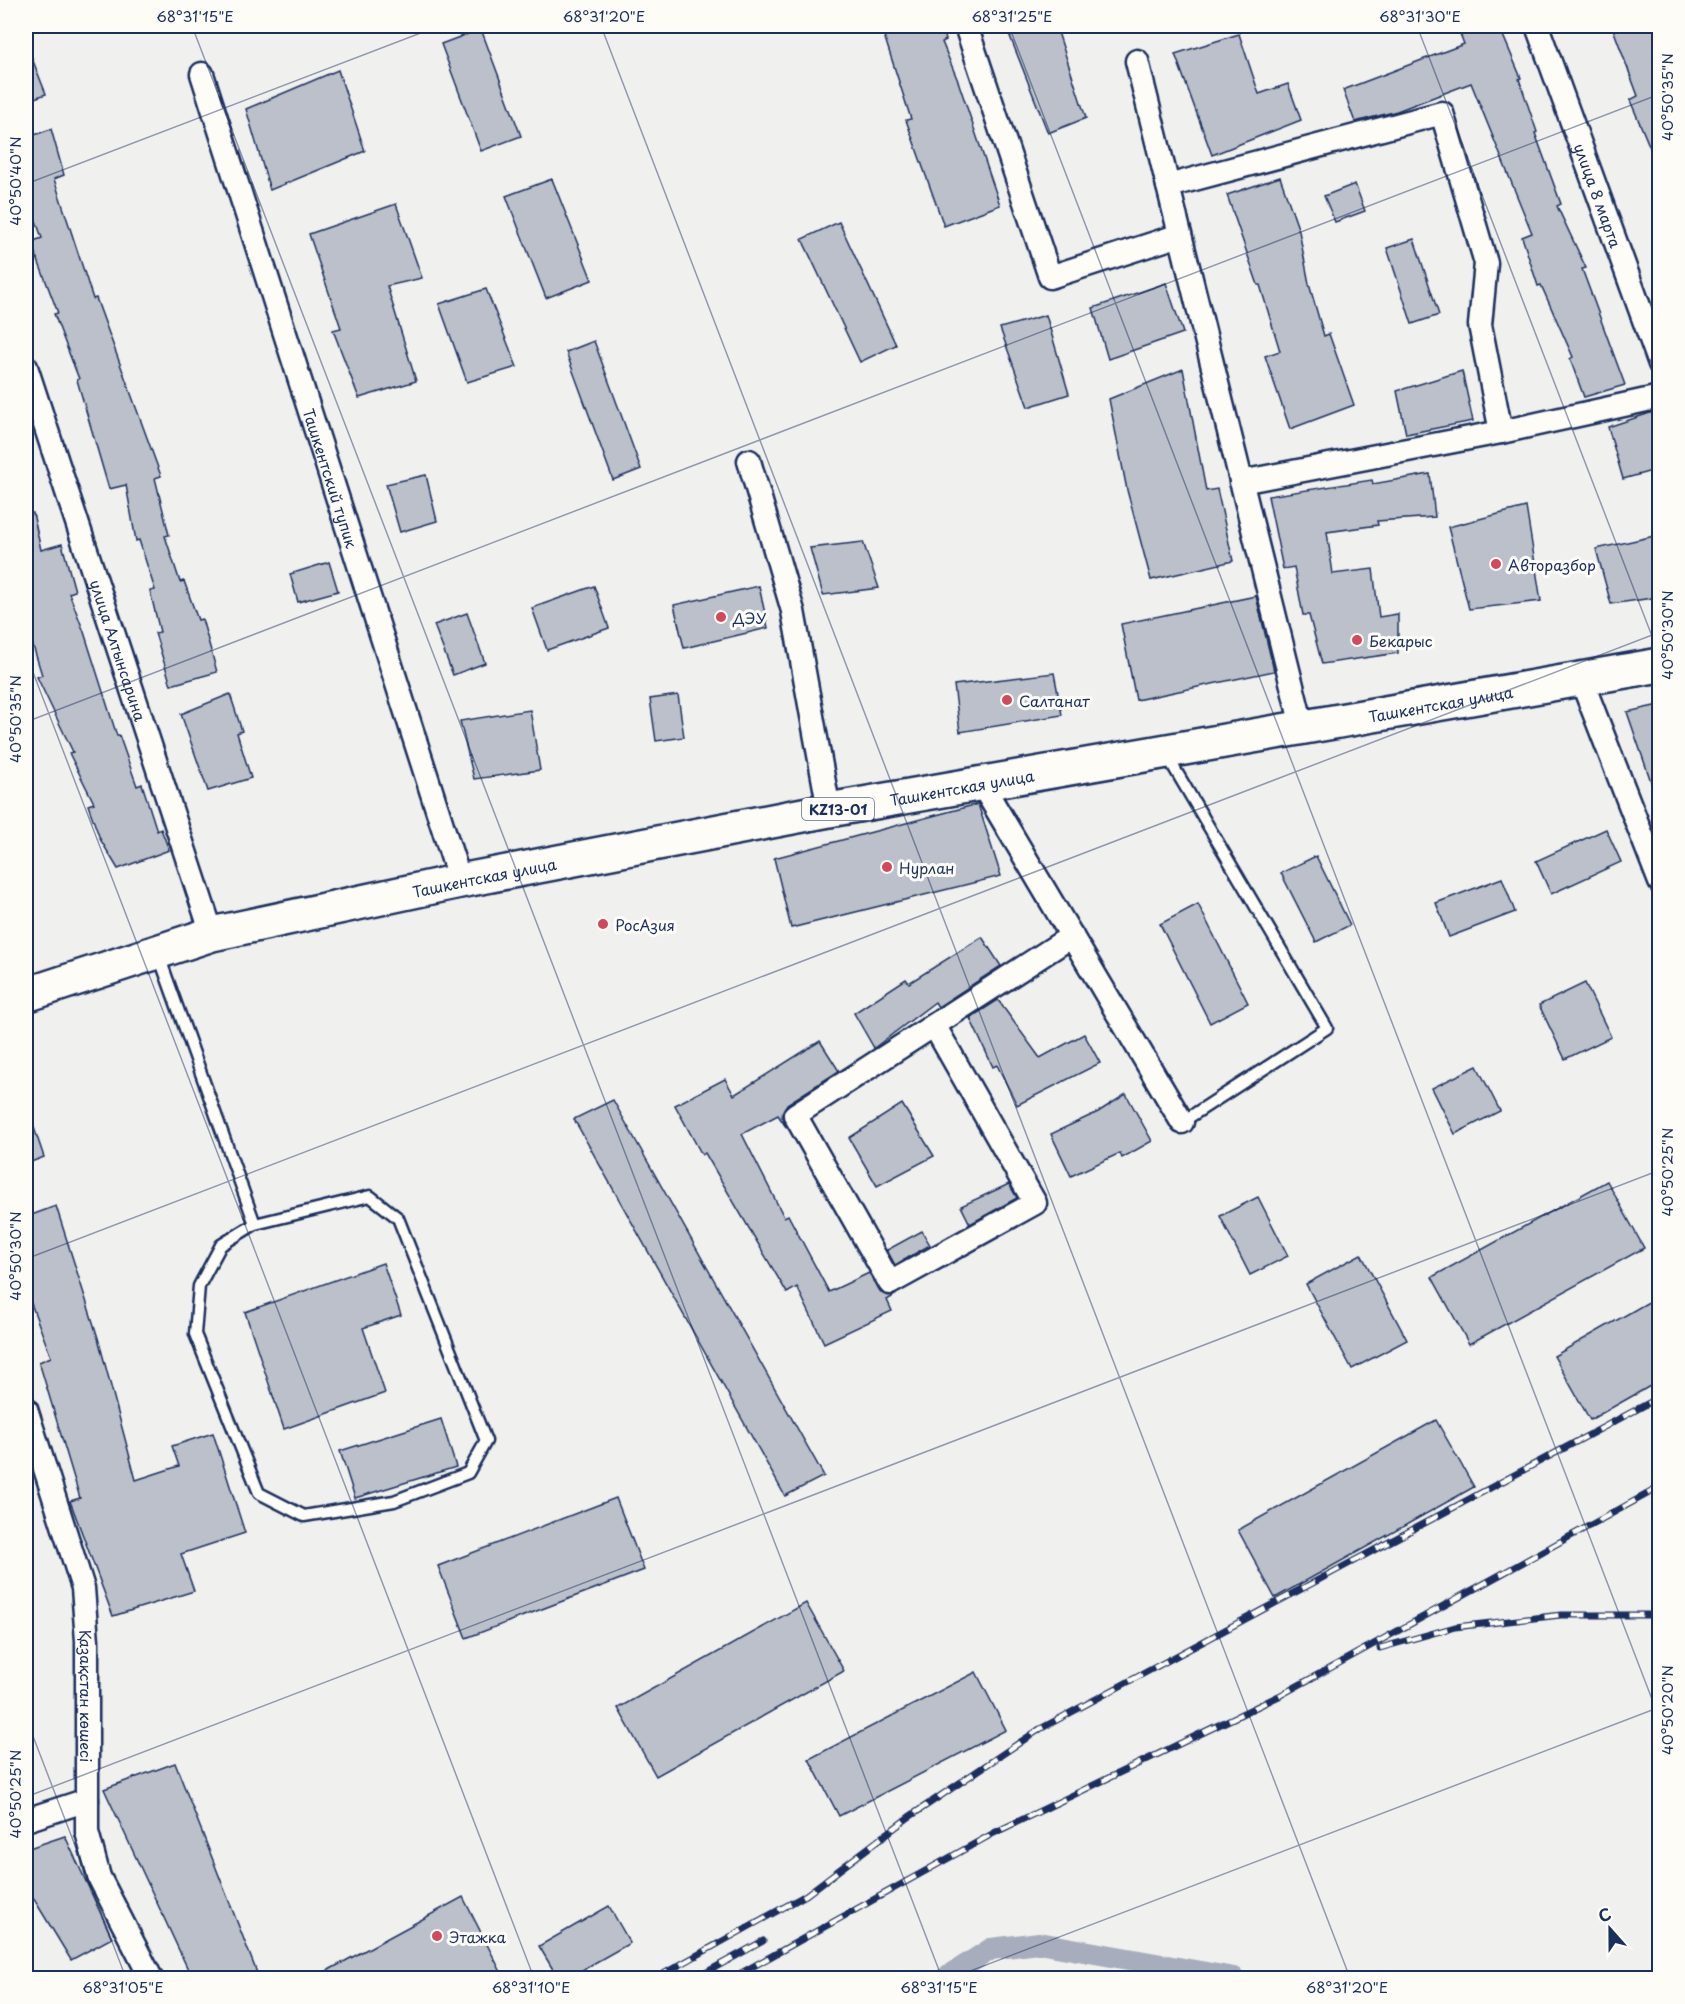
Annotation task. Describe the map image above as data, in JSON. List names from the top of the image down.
{
  "streets": {
    "main road": ["Ташкентская улица", "KZ13-01"],
    "street": [
      "улица 8 марта",
      "Ташкентский тупик",
      "улица Алтынсарина",
      "Қазақстан көшесі"
    ]
  },
  "crossings": [
    ["Ташкентский тупик", "Ташкентская улица"],
    ["улица Алтынсарина", "Ташкентская улица"]
  ],
  "places": [
    "Авторазбор",
    "ДЭУ",
    "Бекарыс",
    "Салтанат",
    "Нурлан",
    "РосАзия",
    "Этажка"
  ],
  "north": "top",
  "coordinates": [
    "68°31'15\"E",
    "68°31'20\"E",
    "68°31'25\"E",
    "68°31'30\"E",
    "40°50'35\"N",
    "40°50'40\"N",
    "40°50'30\"N",
    "40°50'25\"N",
    "40°50'20\"N",
    "68°31'05\"E",
    "68°31'10\"E"
  ]
}
